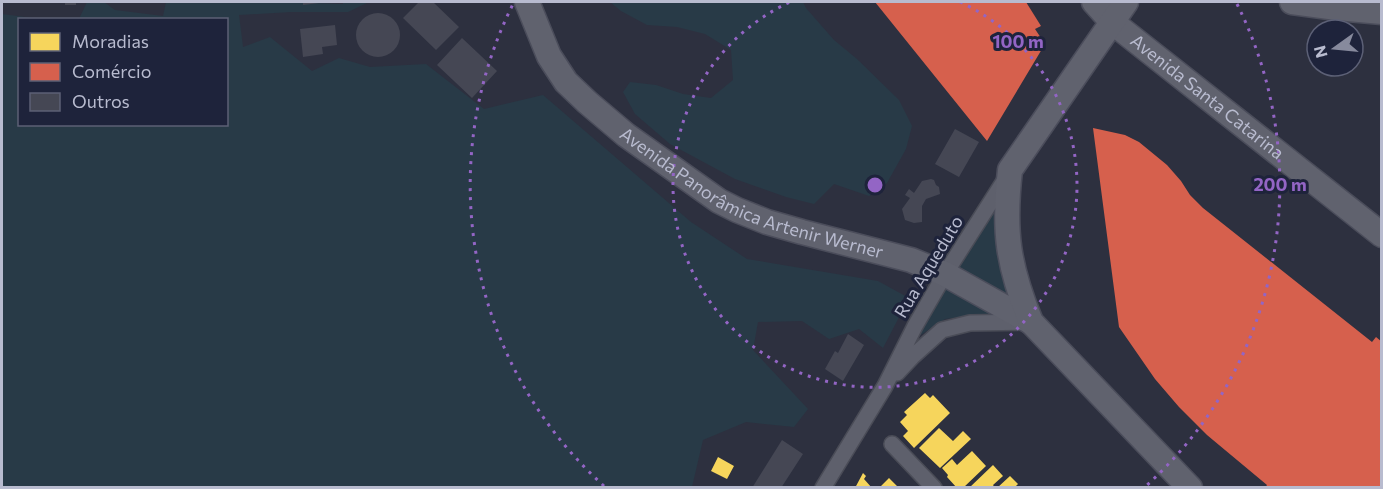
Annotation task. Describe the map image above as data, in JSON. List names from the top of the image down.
{
  "streets": {
    "main road": ["Avenida Santa Catarina", "Avenida Panorâmica Artenir Werner"],
    "street": ["Rua Aqueduto"]
  },
  "crossings": [
    ["Avenida Panorâmica Artenir Werner", "Rua Aqueduto"]
  ],
  "legend": ["Moradias", "Comércio", "Outros"],
  "north": "left",
  "rings": ["100 m", "200 m"]
}
